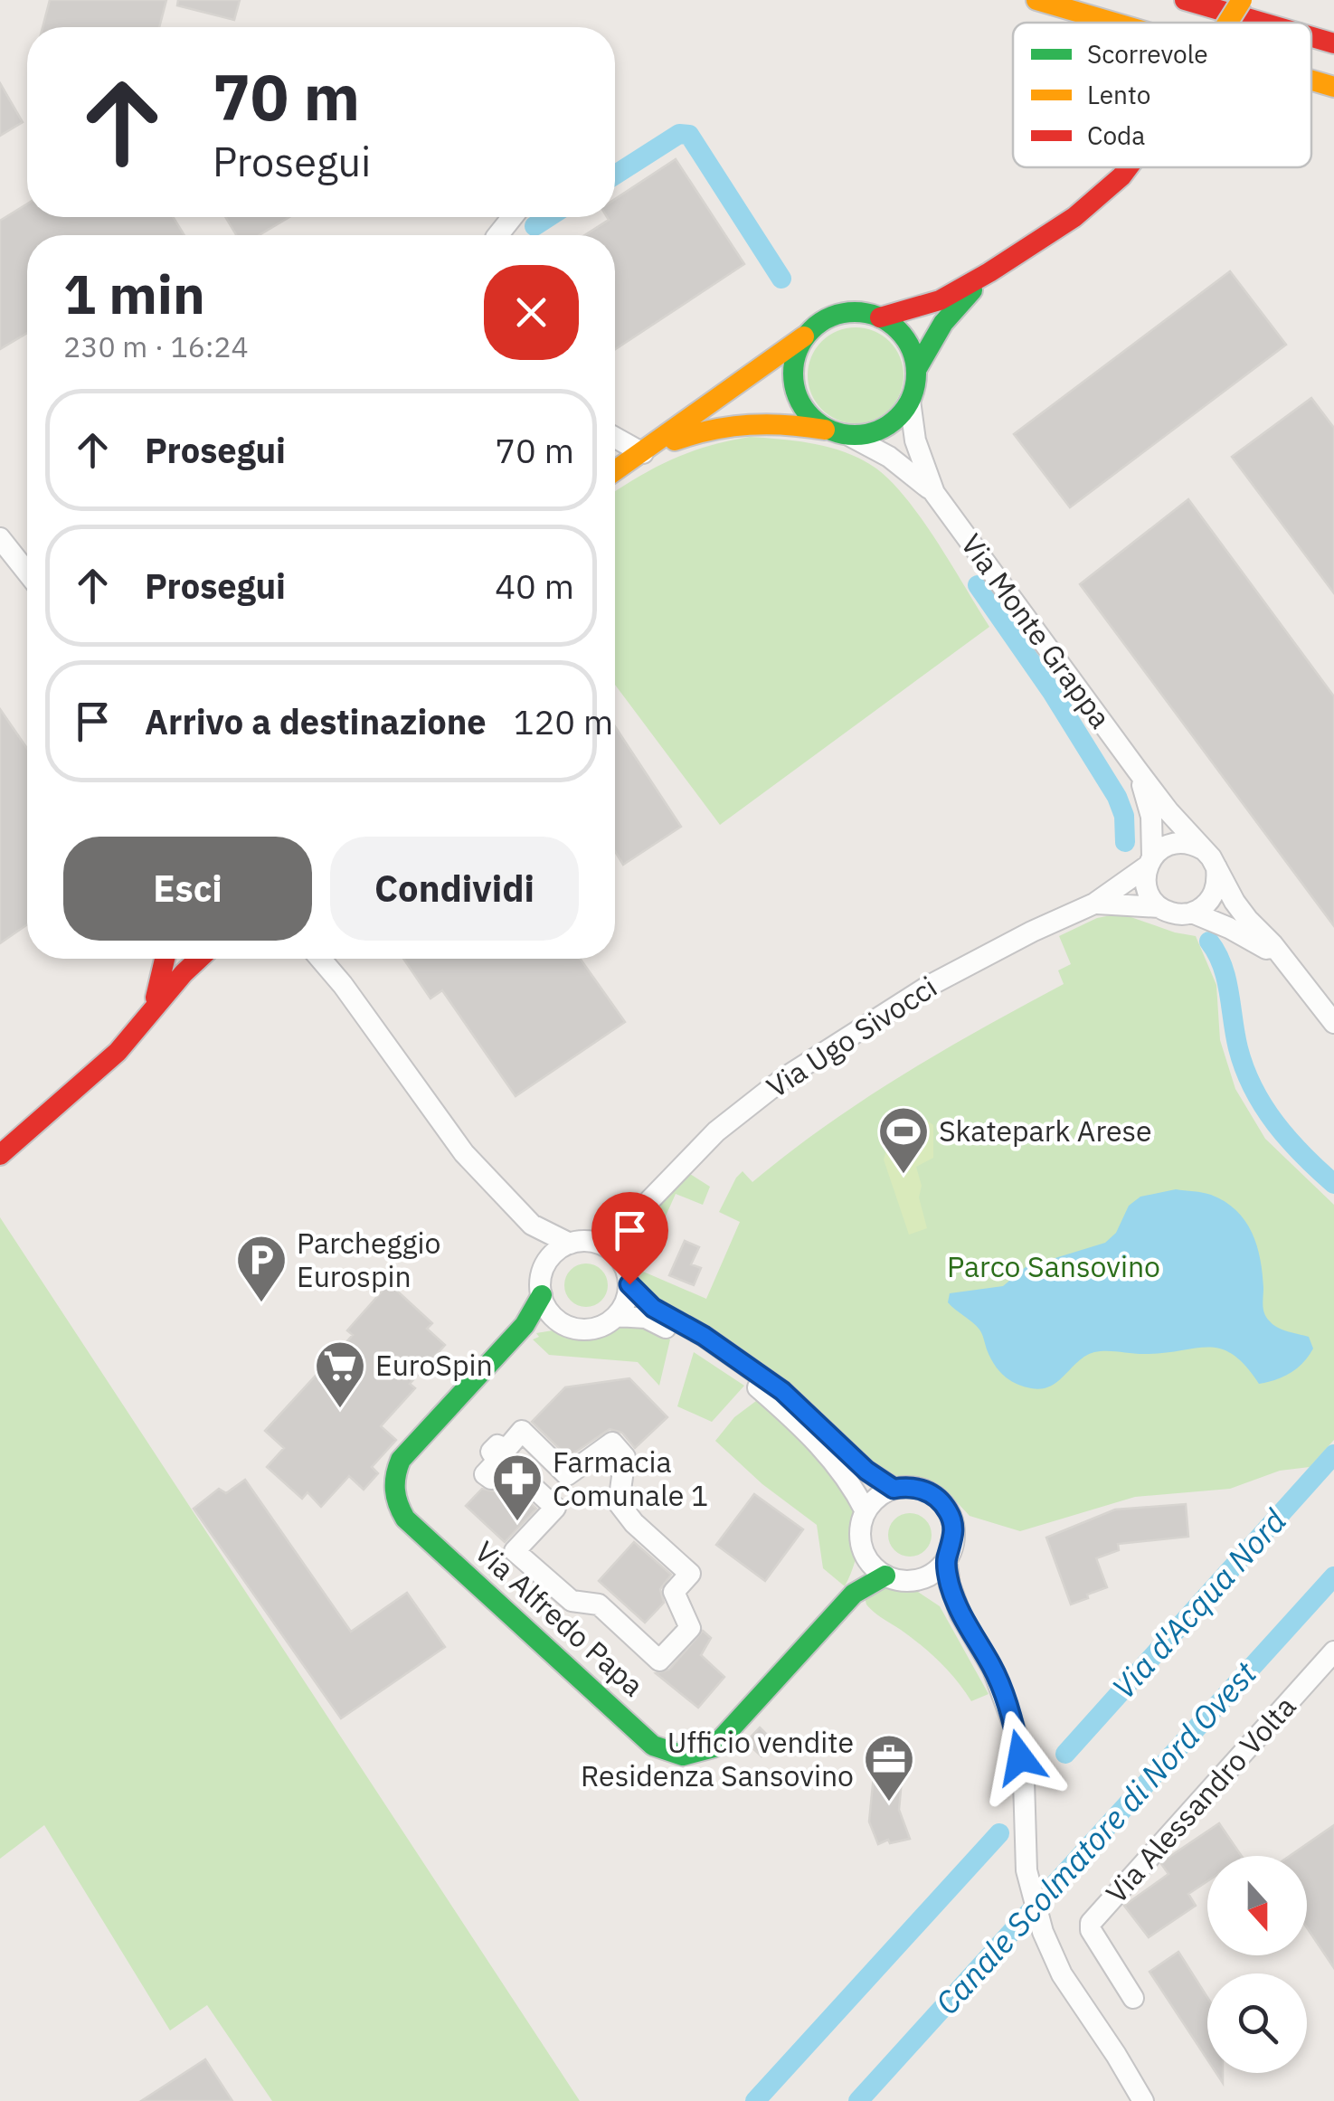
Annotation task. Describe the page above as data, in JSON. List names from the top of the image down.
{
  "streets": {
    "main road": ["Via Alfredo Papa"],
    "street": ["Via Monte Grappa", "Via Ugo Sivocci", "Via Alessandro Volta"]
  },
  "crossings": [
    ["Via Monte Grappa", "Via Ugo Sivocci"],
    ["Via Ugo Sivocci", "Via Alfredo Papa"]
  ],
  "water": ["Via d'Acqua Nord", "Canale Scolmatore di Nord Ovest"],
  "parks": ["Parco Sansovino"],
  "places": {
    "sports": ["Skatepark Arese"],
    "parking": ["Parcheggio Eurospin"],
    "supermarket": ["EuroSpin"],
    "pharmacy": ["Farmacia Comunale 1"],
    "office": ["Ufficio vendite Residenza Sansovino"]
  },
  "legend": ["Scorrevole", "Lento", "Coda"],
  "north": "bottom",
  "page": {
    "turn": ["70 m", "Prosegui"],
    "heading": ["1 min", "230 m · 16:24"],
    "list": [
      {
        "name": "Prosegui",
        "value": "70 m"
      },
      {
        "name": "Prosegui",
        "value": "40 m"
      },
      {
        "name": "Arrivo a destinazione",
        "value": "120 m"
      }
    ],
    "buttons": ["Esci", "Condividi"]
  }
}
